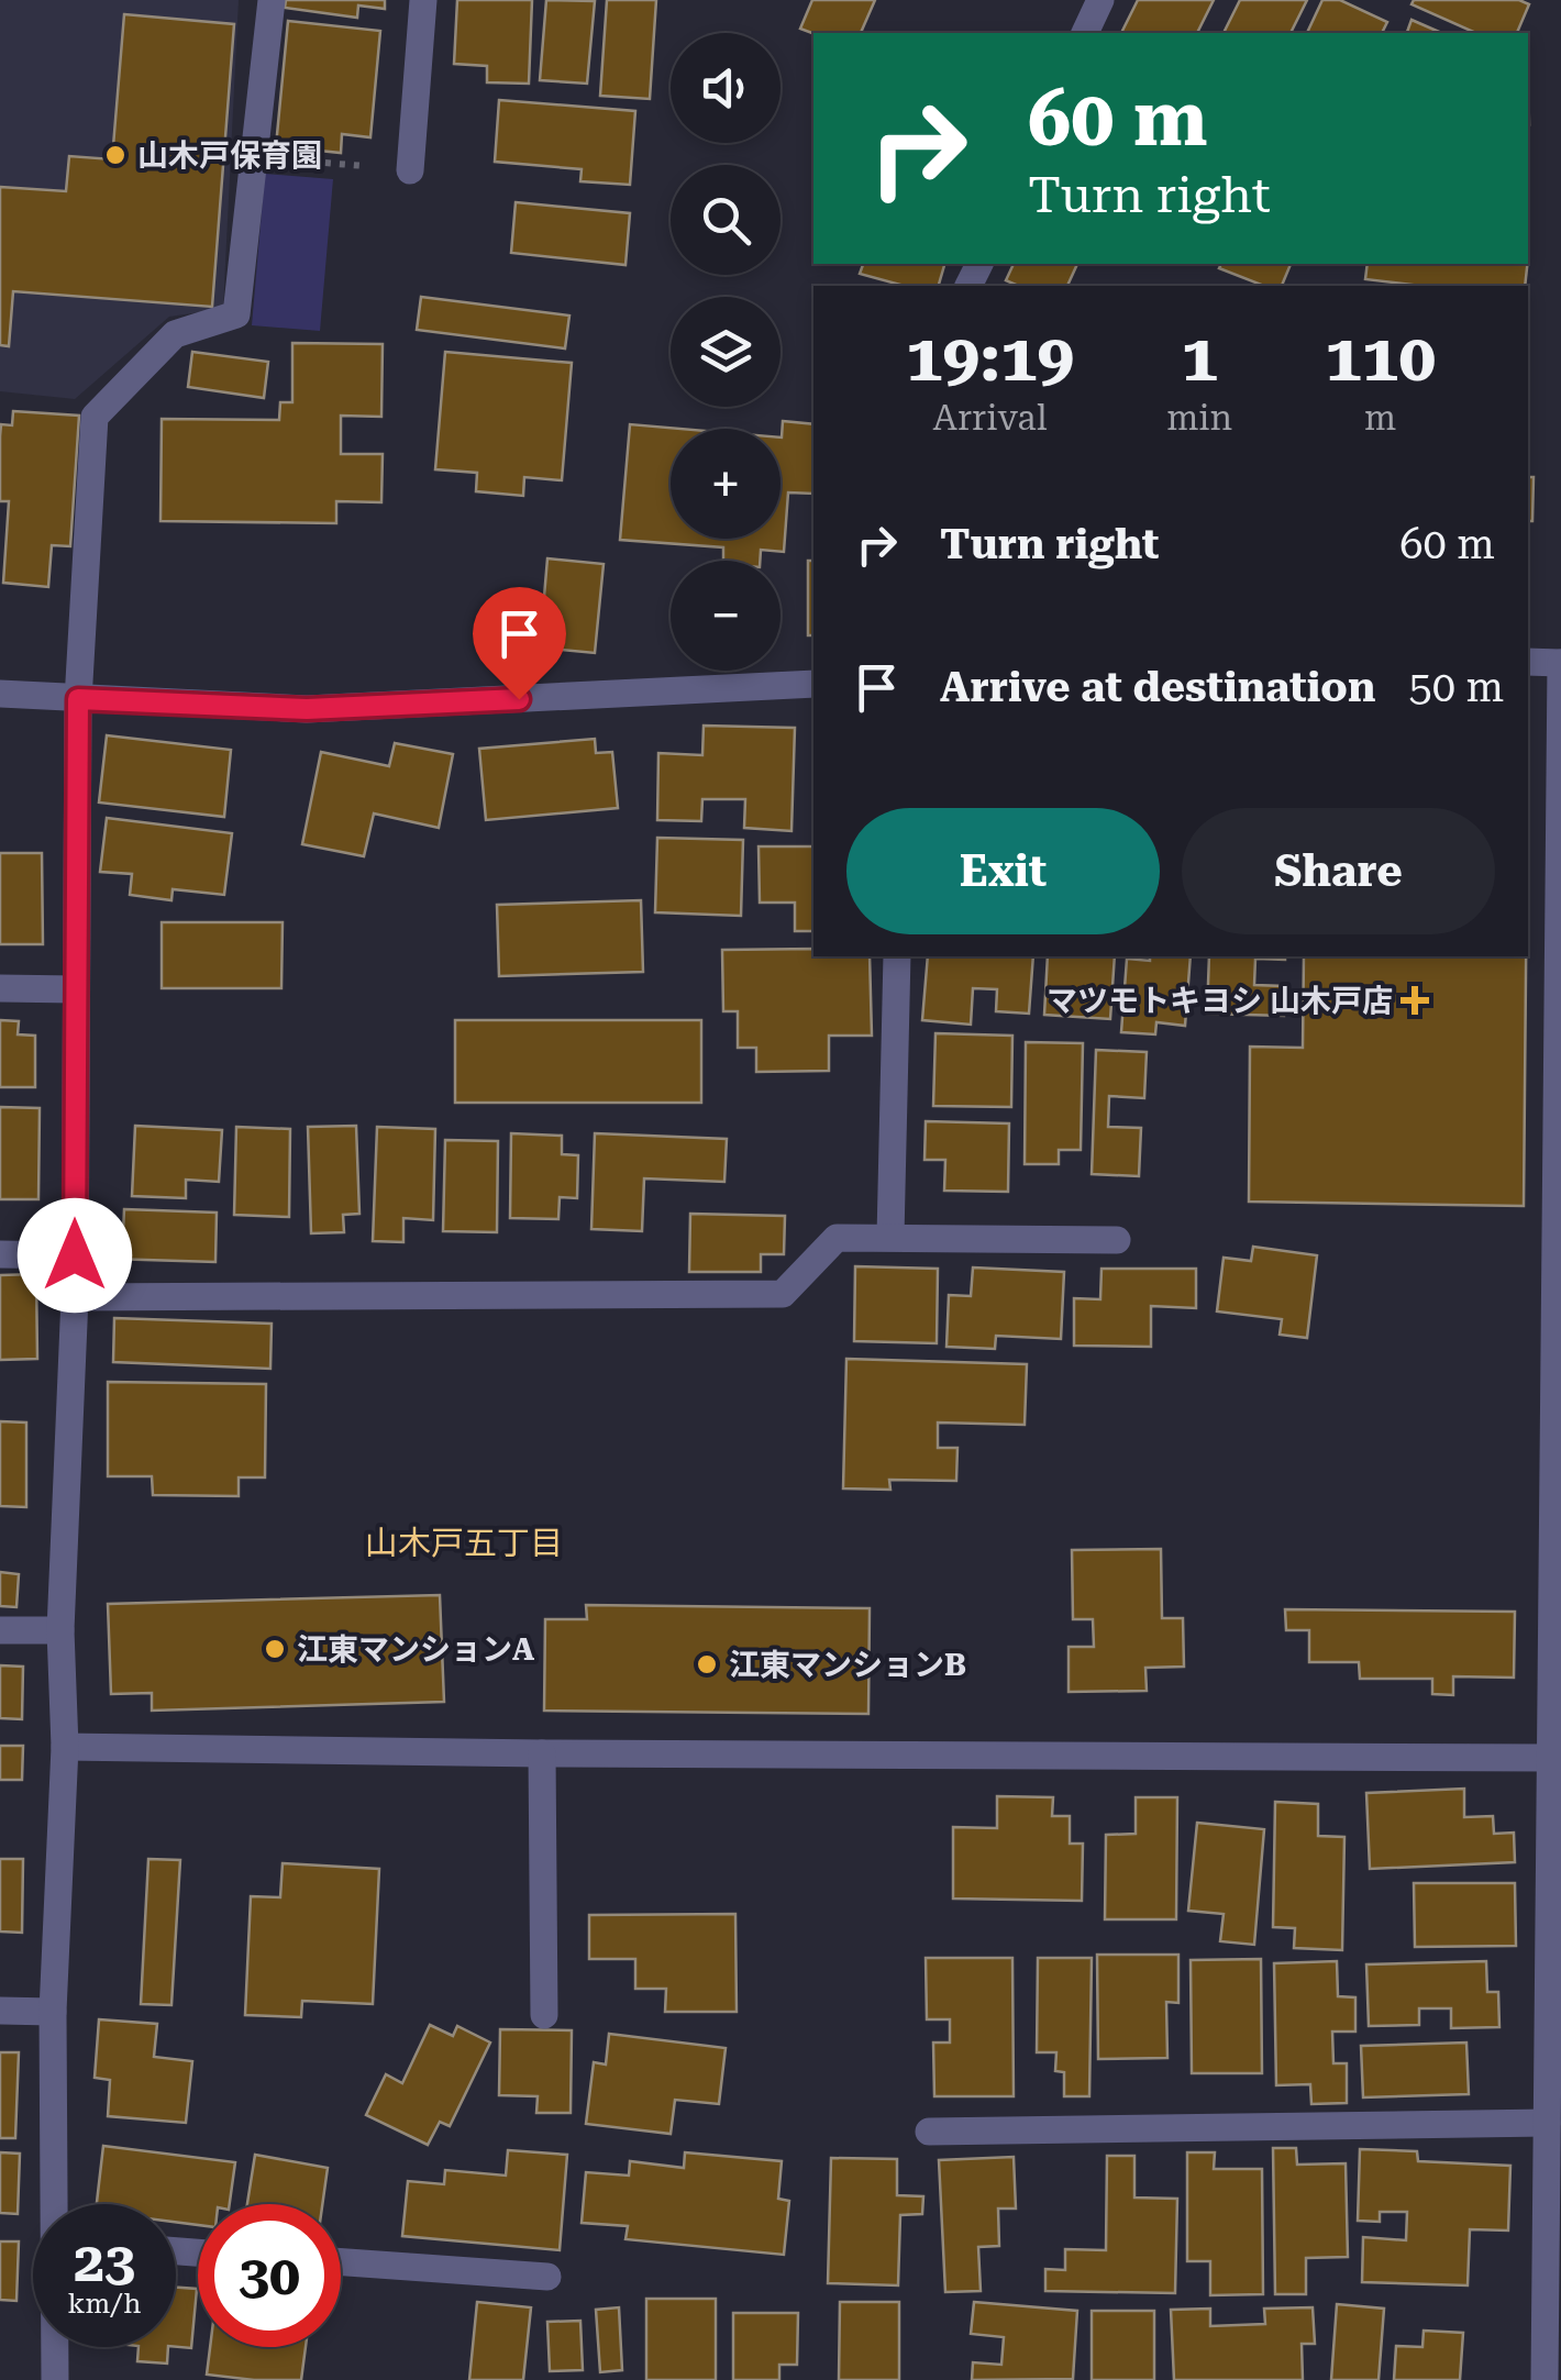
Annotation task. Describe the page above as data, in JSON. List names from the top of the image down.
{
  "districts": ["山木戸五丁目"],
  "places": {
    "other": ["山木戸保育園", "江東マンションA", "江東マンションB"],
    "health": ["マツモトキヨシ 山木戸店"]
  },
  "page": {
    "map_buttons": ["+", "−"],
    "turn": ["60 m", "Turn right"],
    "eta": [
      "19:19",
      "Arrival",
      "1",
      "min",
      "110",
      "m"
    ],
    "list": [
      {
        "name": "Turn right",
        "value": "60 m"
      },
      {
        "name": "Arrive at destination",
        "value": "50 m"
      }
    ],
    "buttons": ["Exit", "Share"],
    "speed": "23 km/h",
    "limit": "30"
  }
}
